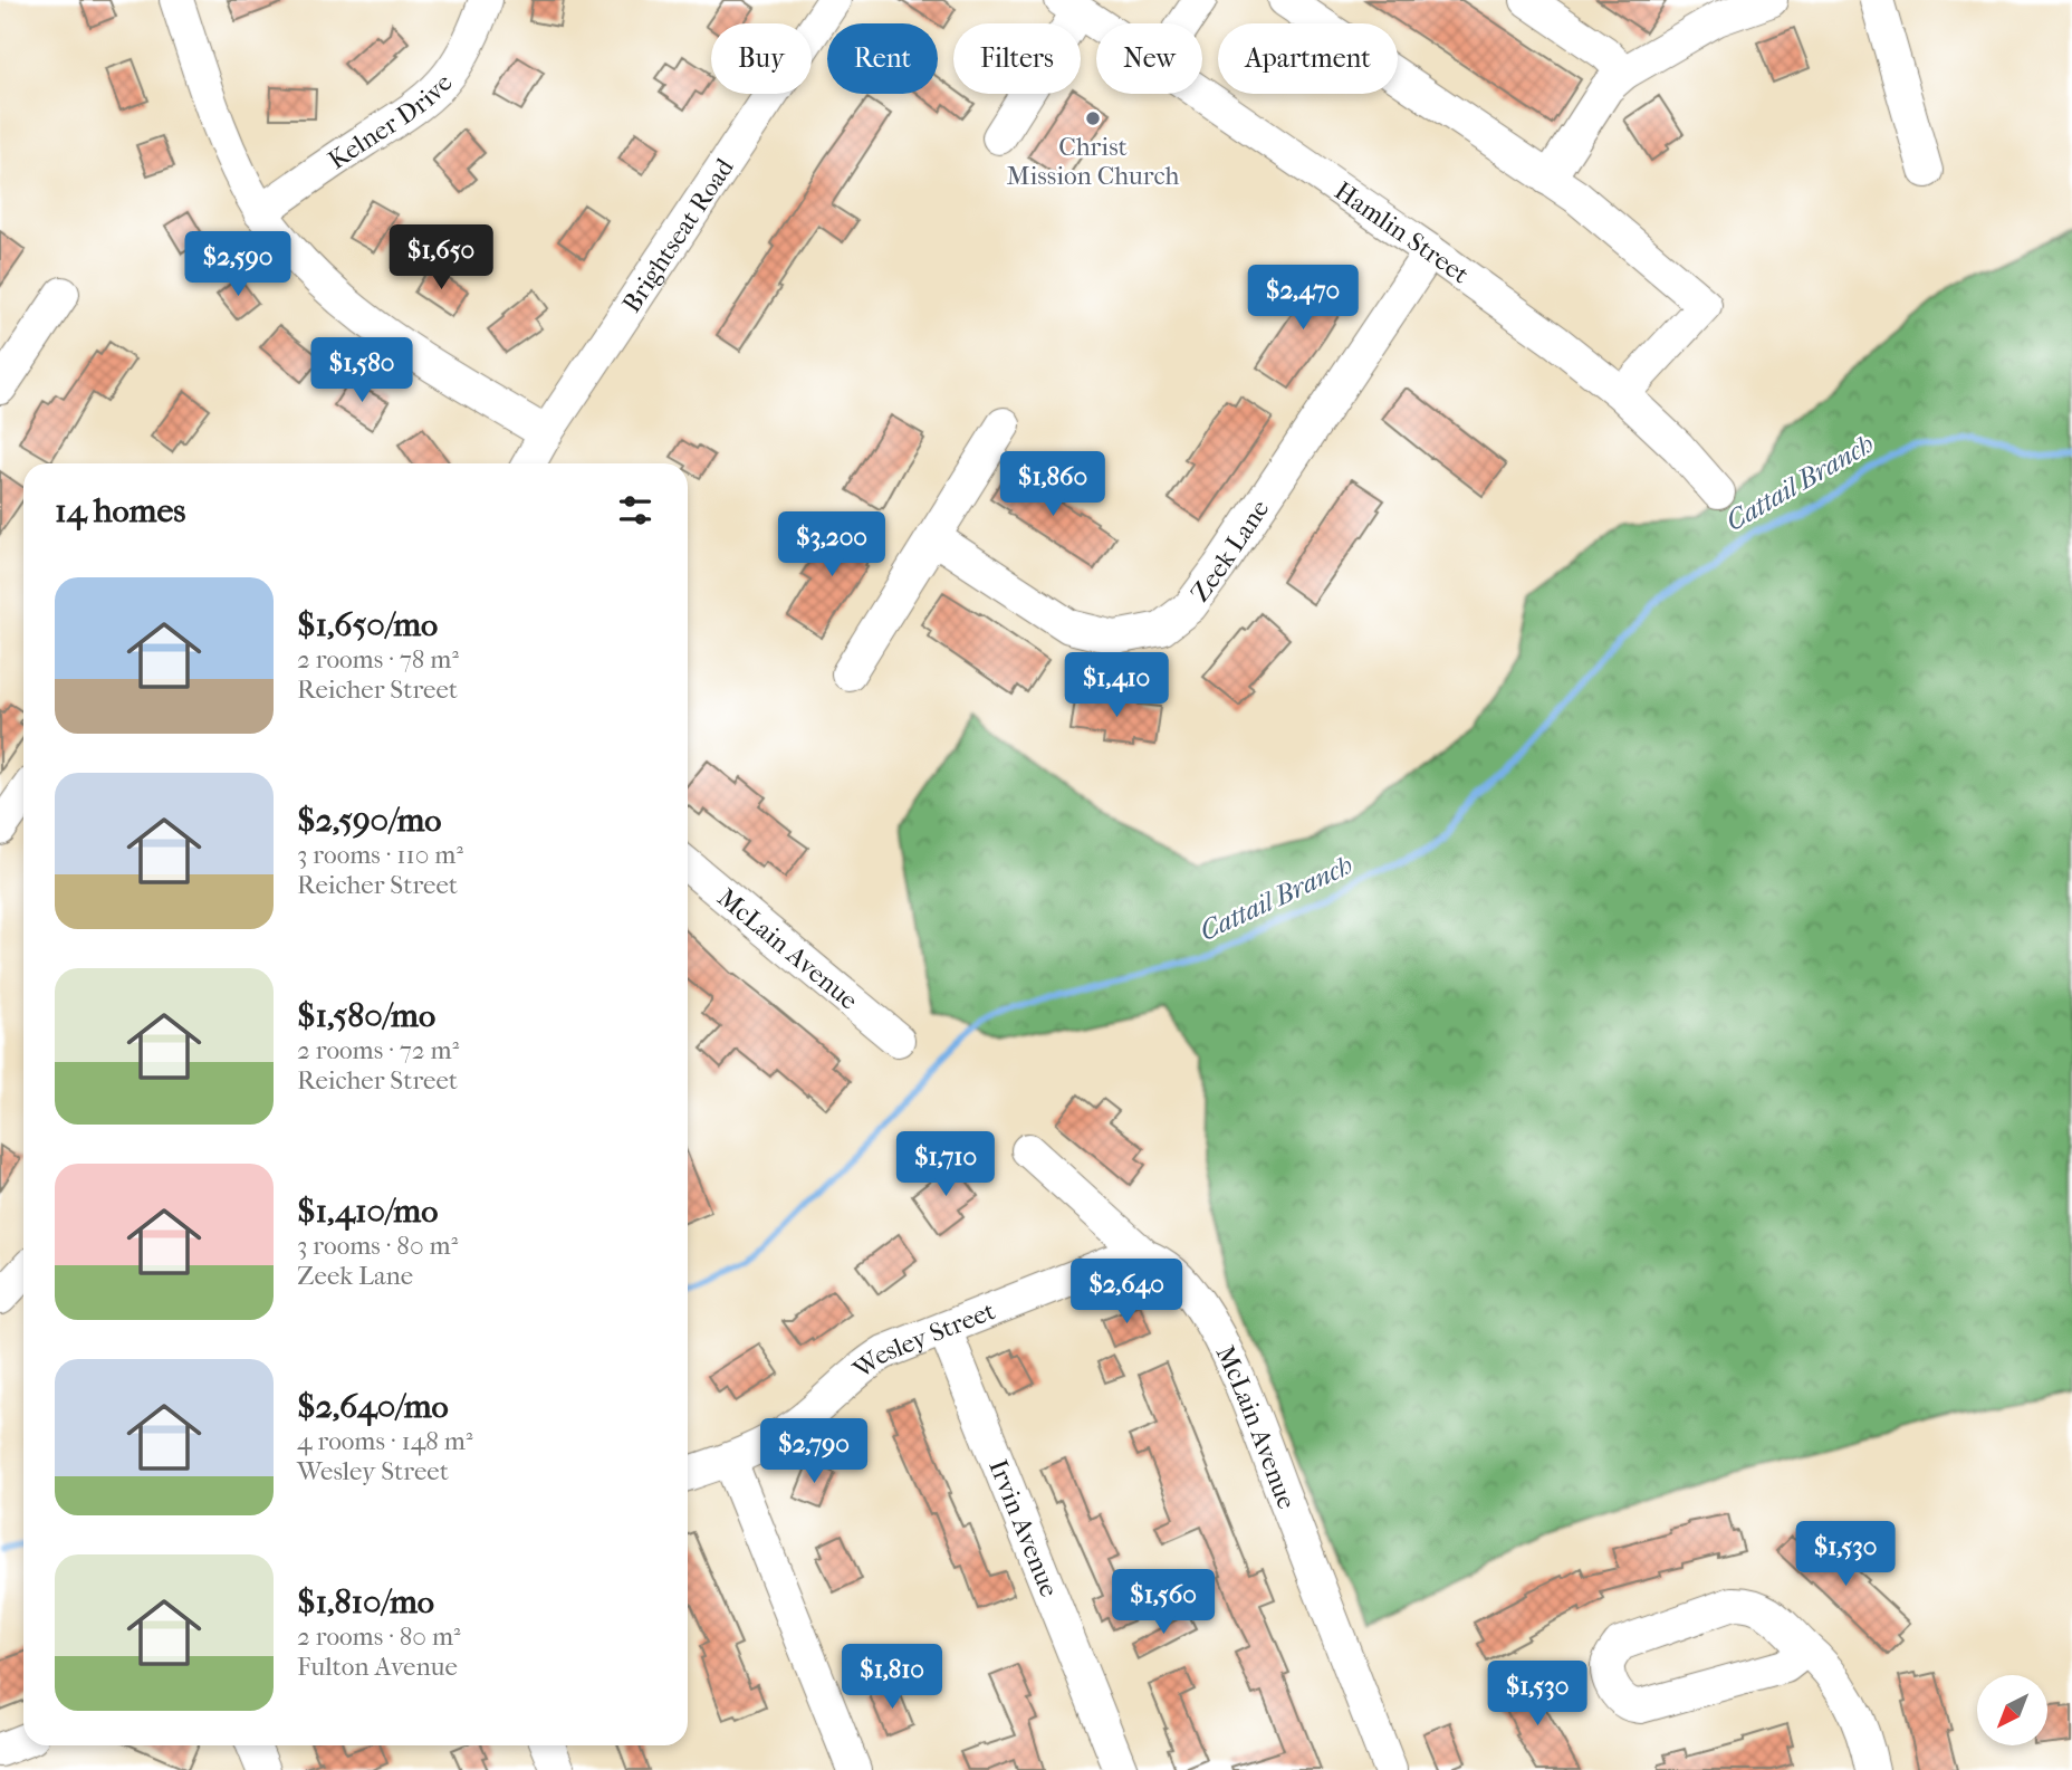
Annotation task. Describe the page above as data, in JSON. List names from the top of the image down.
{
  "streets": {
    "street": [
      "Kelner Drive",
      "Hamlin Street",
      "Brightseat Road",
      "Zeek Lane",
      "McLain Avenue",
      "Wesley Street",
      "Irvin Avenue"
    ]
  },
  "crossings": [
    ["Hamlin Street", "Zeek Lane"],
    ["McLain Avenue", "Wesley Street"],
    ["Wesley Street", "Irvin Avenue"]
  ],
  "water": ["Cattail Branch"],
  "places": ["Christ Mission Church"],
  "north": "bottom left",
  "page": {
    "chip": [
      "Buy",
      "Rent",
      "Filters",
      "New",
      "Apartment"
    ],
    "price": [
      "$1,650",
      "$2,590",
      "$2,470",
      "$1,580",
      "$1,860",
      "$3,200",
      "$1,410",
      "$1,710",
      "$2,640",
      "$2,790",
      "$1,530",
      "$1,560",
      "$1,810",
      "$1,530"
    ],
    "heading": "14 homes",
    "list": [
      {
        "name": "$1,650/mo",
        "note": "2 rooms · 78 m² · Reicher Street"
      },
      {
        "name": "$2,590/mo",
        "note": "3 rooms · 110 m² · Reicher Street"
      },
      {
        "name": "$1,580/mo",
        "note": "2 rooms · 72 m² · Reicher Street"
      },
      {
        "name": "$1,410/mo",
        "note": "3 rooms · 80 m² · Zeek Lane"
      },
      {
        "name": "$2,640/mo",
        "note": "4 rooms · 148 m² · Wesley Street"
      },
      {
        "name": "$1,810/mo",
        "note": "2 rooms · 80 m² · Fulton Avenue"
      }
    ]
  }
}
